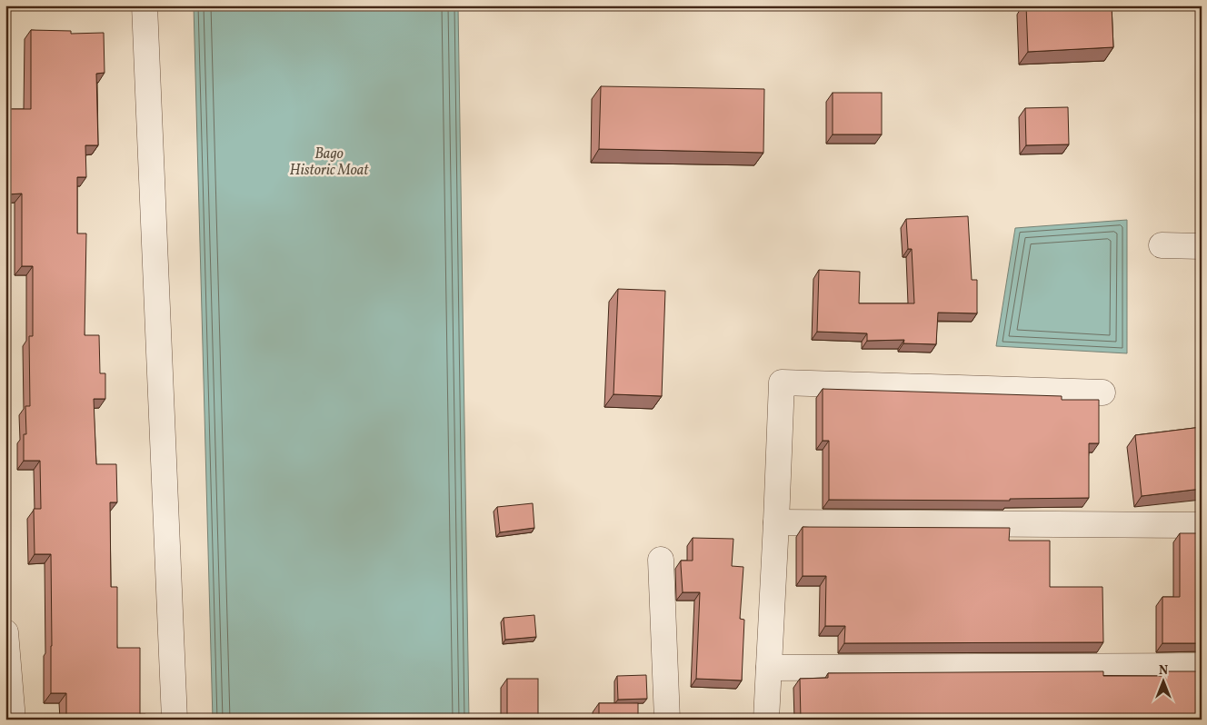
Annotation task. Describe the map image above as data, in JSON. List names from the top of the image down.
{
  "water": ["Bago Historic Moat"],
  "north": "top"
}
